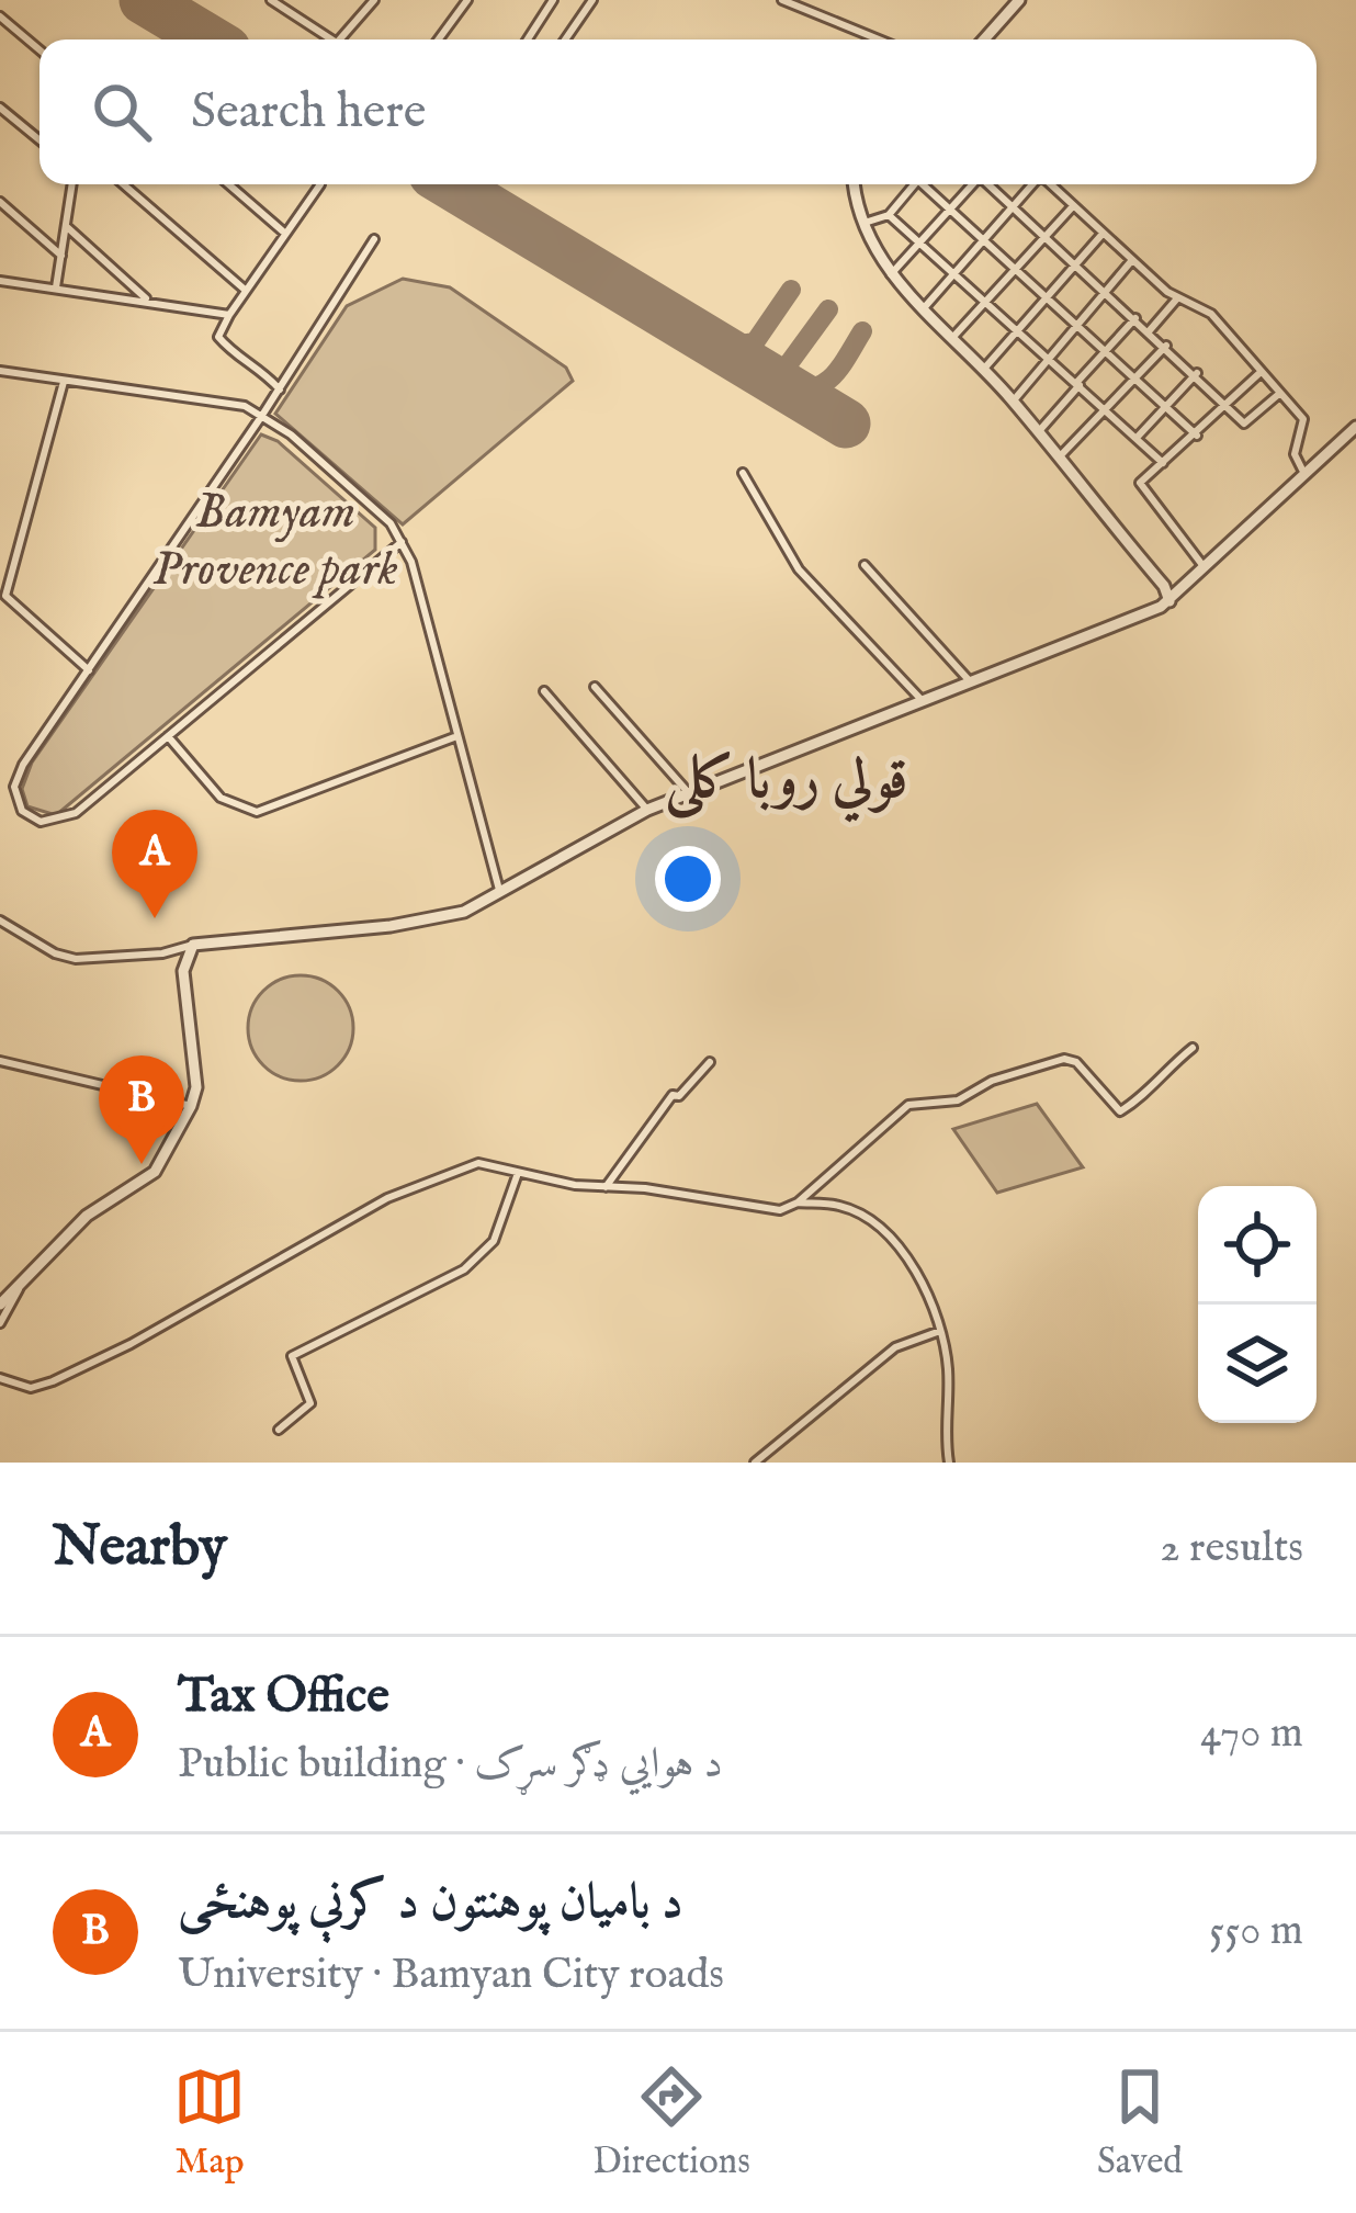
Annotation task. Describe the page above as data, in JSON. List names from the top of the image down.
{
  "districts": ["قولي روبا کلی"],
  "parks": ["Bamyam Provence park"],
  "page": {
    "search": "Search here",
    "pins": ["A", "B"],
    "heading": ["Nearby", "2 results"],
    "list": [
      {
        "mark": "A",
        "name": "Tax Office",
        "note": "Public building · د هوايي ډګر سړک",
        "value": "470 m"
      },
      {
        "mark": "B",
        "name": "د بامیان پوهنتون د کرنې پوهنځی",
        "note": "University · Bamyan City roads",
        "value": "550 m"
      }
    ],
    "nav": ["Map", "Directions", "Saved"]
  }
}
